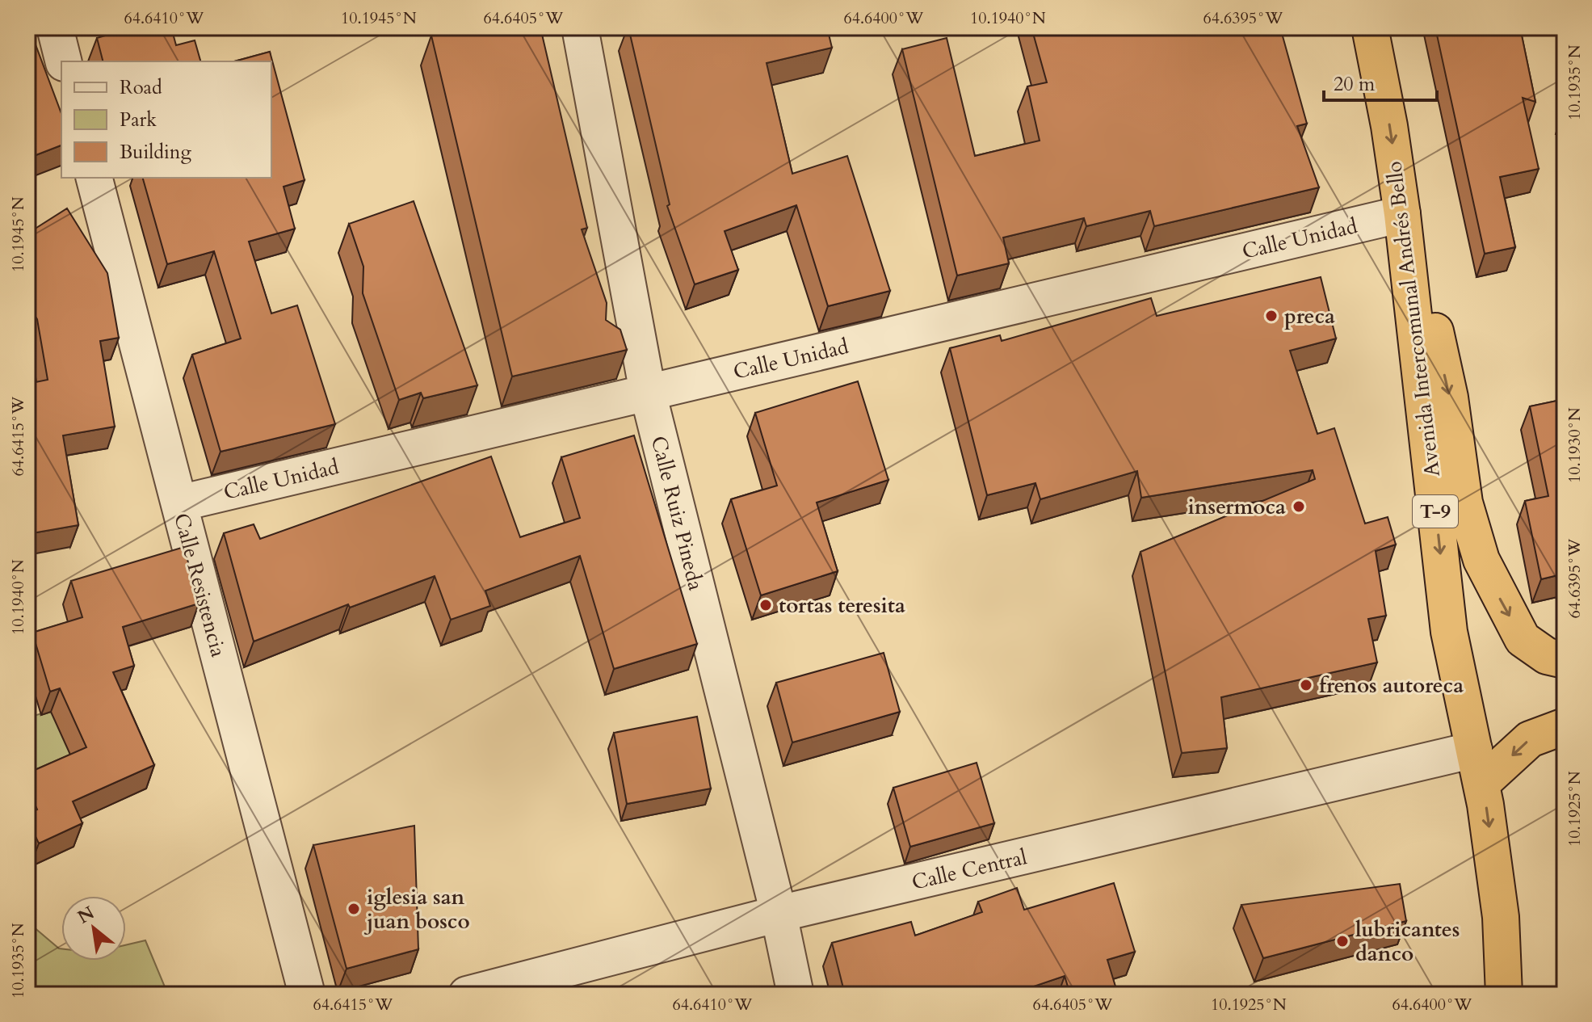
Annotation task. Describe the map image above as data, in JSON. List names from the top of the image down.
{
  "streets": {
    "highway": ["Avenida Intercomunal Andrés Bello", "T-9"],
    "street": [
      "Calle Unidad",
      "Calle Ruiz Pineda",
      "Calle Resistencia",
      "Calle Central"
    ]
  },
  "crossings": [
    ["Calle Unidad", "Avenida Intercomunal Andrés Bello"],
    ["Calle Unidad", "T-9"],
    ["Calle Unidad", "Calle Ruiz Pineda"],
    ["Calle Unidad", "Calle Resistencia"],
    ["Avenida Intercomunal Andrés Bello", "T-9"],
    ["Avenida Intercomunal Andrés Bello", "Calle Central"],
    ["Calle Ruiz Pineda", "Calle Central"]
  ],
  "places": [
    "preca",
    "insermoca",
    "tortas teresita",
    "frenos autoreca",
    "iglesia san juan bosco",
    "lubricantes danco"
  ],
  "legend": ["Road", "Park", "Building"],
  "scale_bar": "20 m",
  "north": "top left",
  "coordinates": [
    "64.6410°W",
    "10.1945°N",
    "64.6405°W",
    "64.6400°W",
    "10.1940°N",
    "64.6395°W",
    "10.1935°N",
    "64.6415°W",
    "10.1930°N",
    "10.1925°N"
  ]
}
